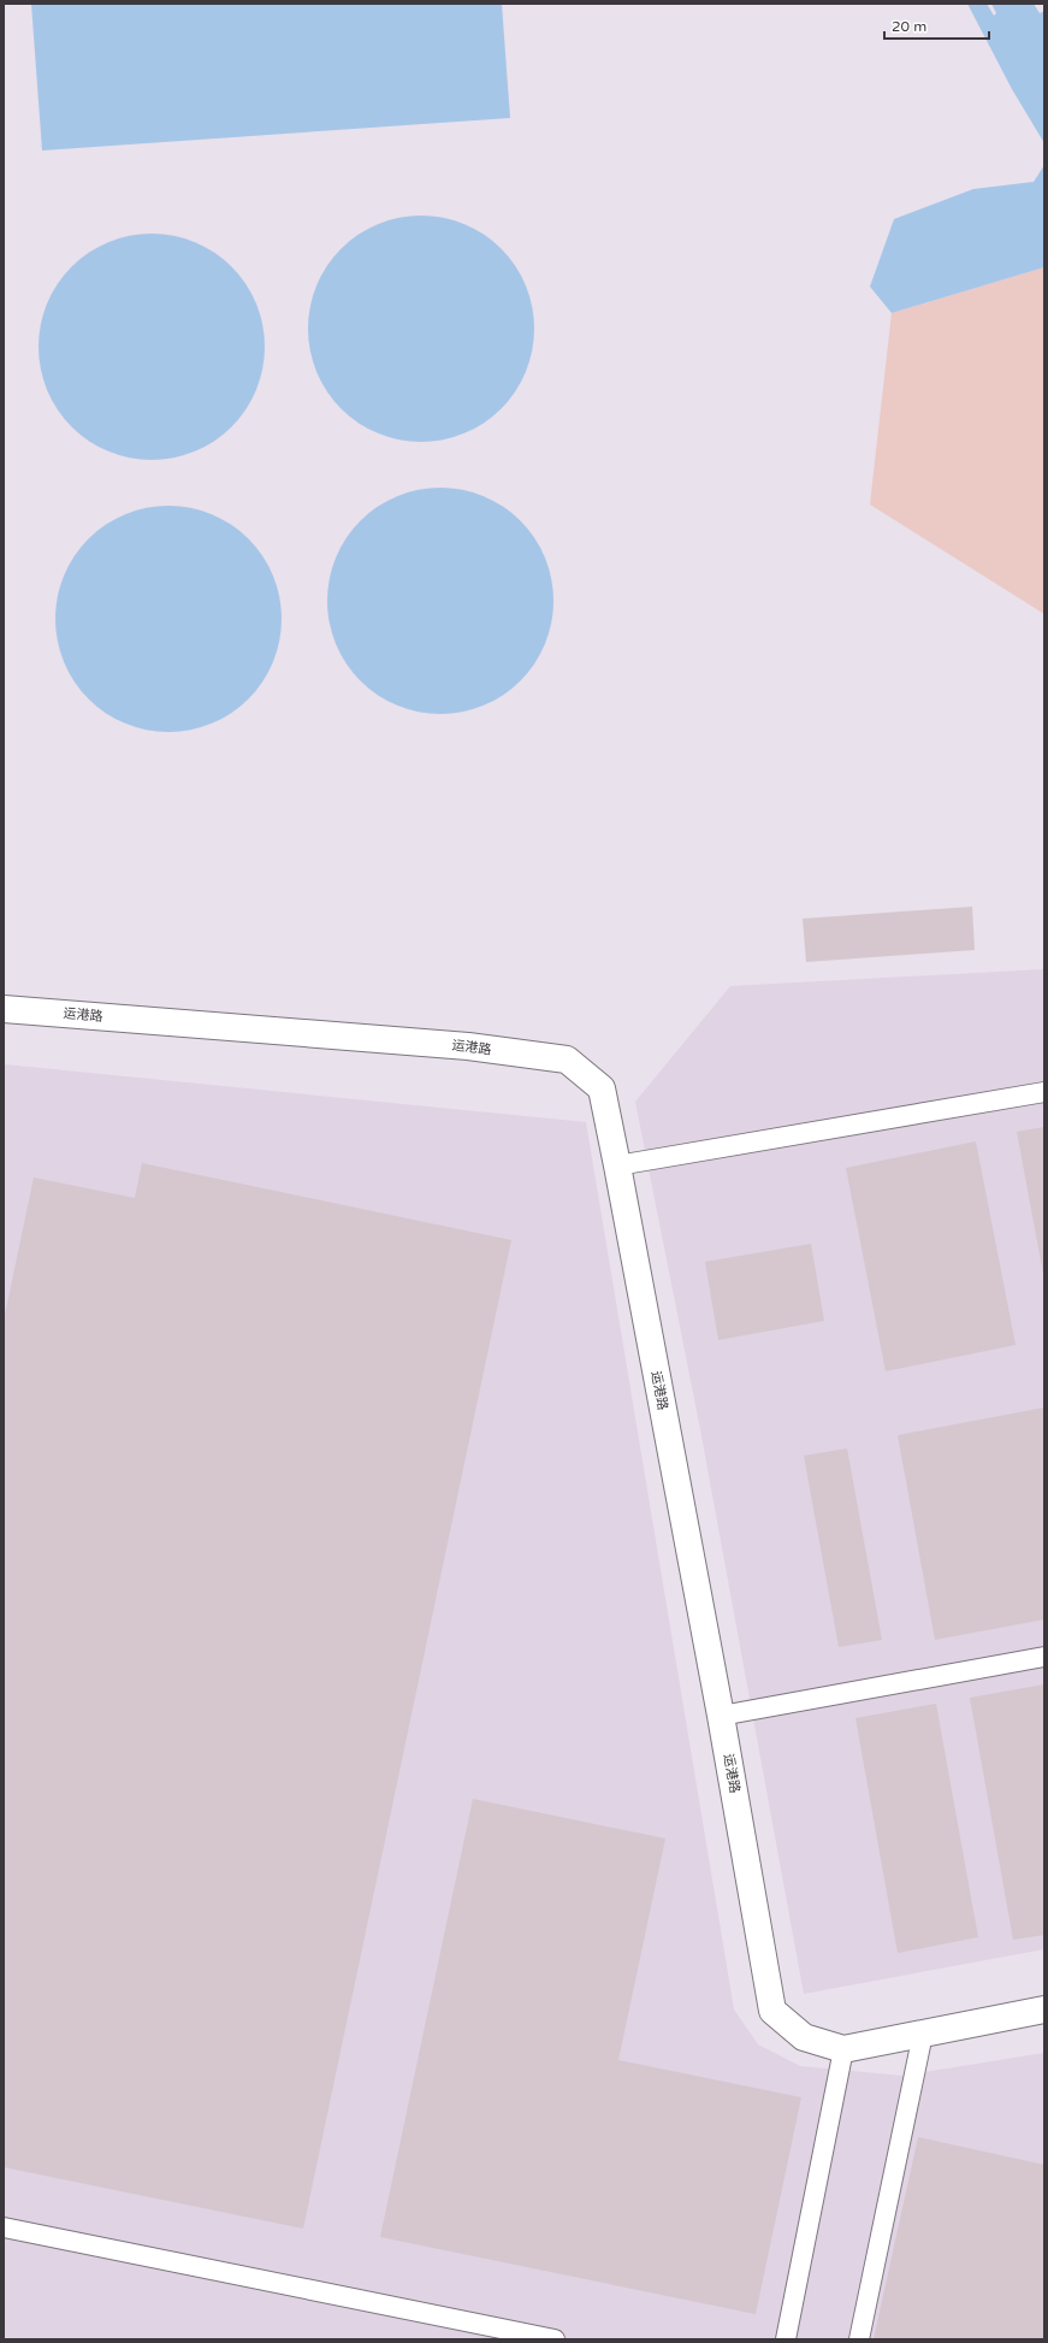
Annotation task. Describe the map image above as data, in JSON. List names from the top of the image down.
{
  "streets": {
    "street": ["运港路"]
  },
  "scale_bar": "20 m"
}
